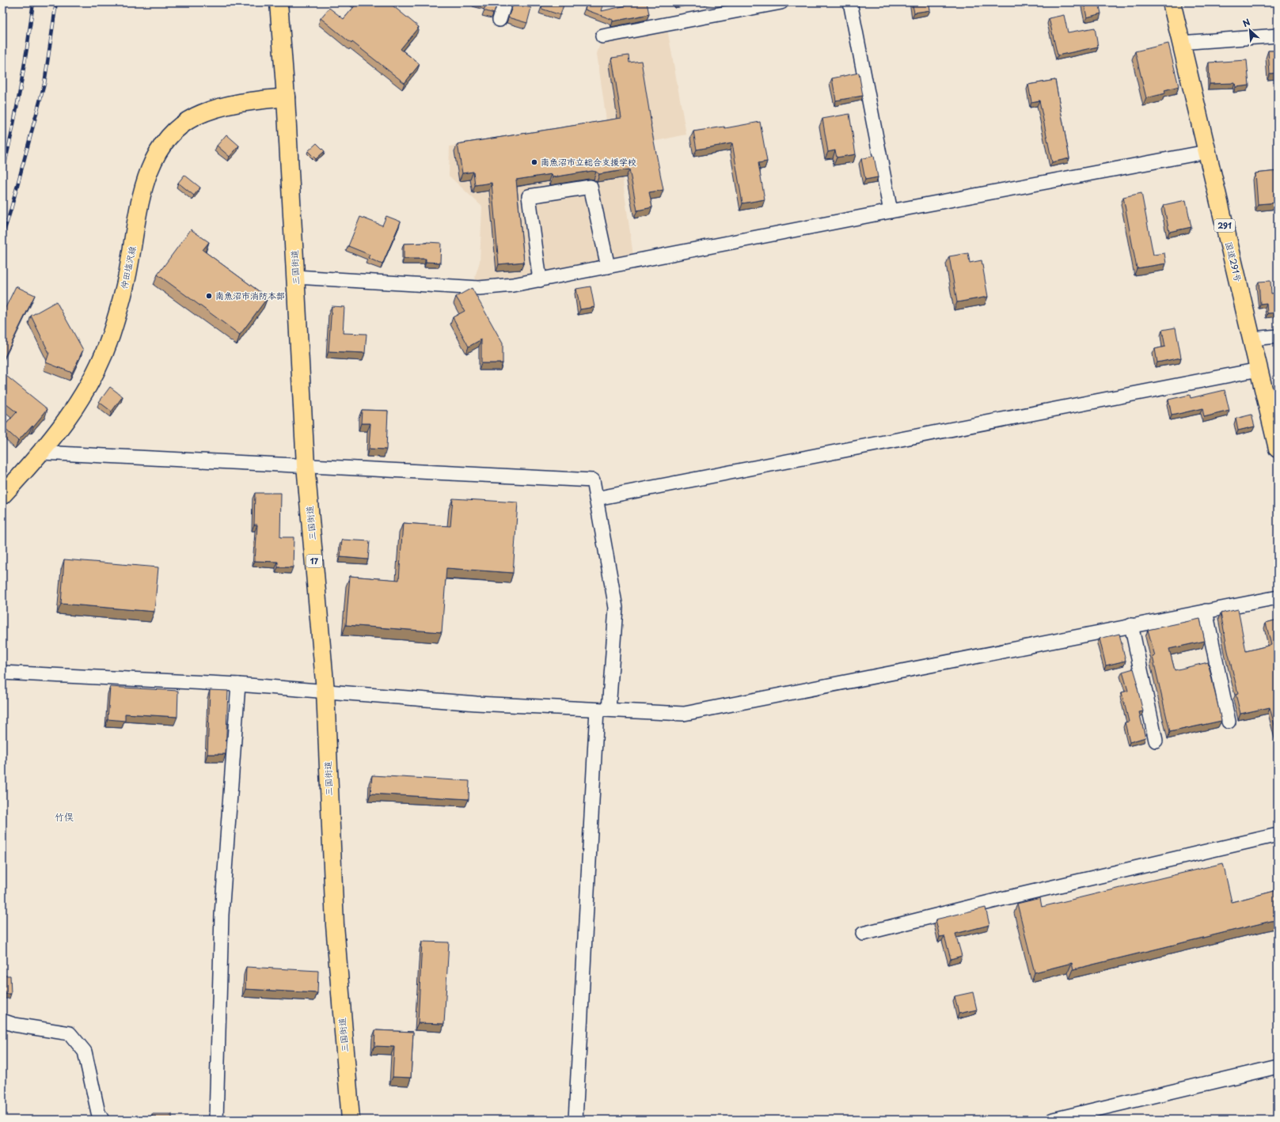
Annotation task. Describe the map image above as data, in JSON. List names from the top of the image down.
{
  "streets": {
    "main road": [
      "291",
      "国道291号",
      "仲田塩沢線",
      "三国街道",
      "17"
    ]
  },
  "crossings": [
    ["仲田塩沢線", "三国街道"]
  ],
  "districts": ["竹俣"],
  "places": ["南魚沼市立総合支援学校", "南魚沼市消防本部"],
  "north": "top left"
}
